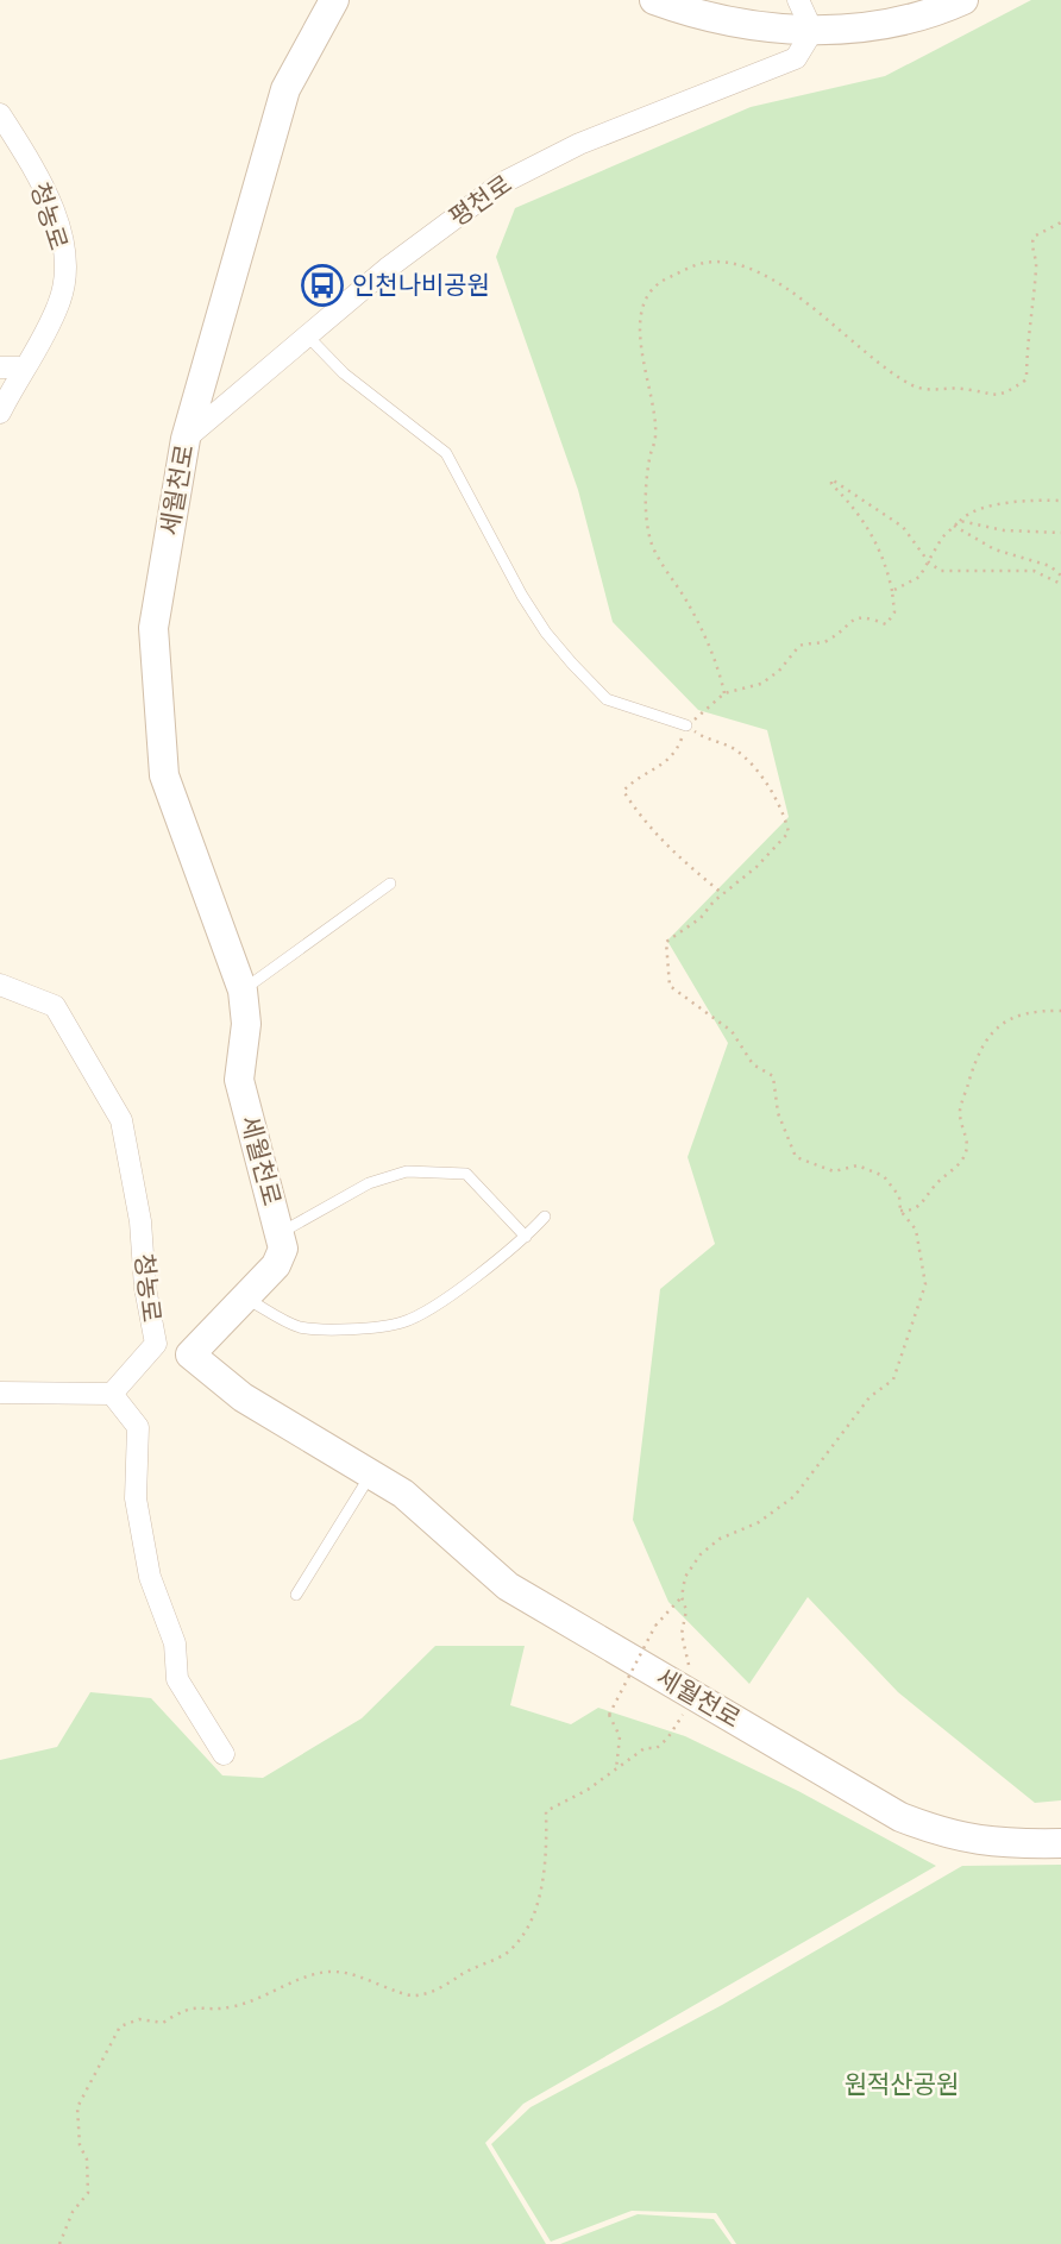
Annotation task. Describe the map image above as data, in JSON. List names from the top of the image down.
{
  "streets": {
    "street": ["평천로", "청농로", "세월천로"]
  },
  "crossings": [
    ["평천로", "세월천로"],
    ["청농로", "세월천로"]
  ],
  "parks": ["원적산공원"],
  "places": {
    "bus stop": ["인천나비공원"]
  }
}
